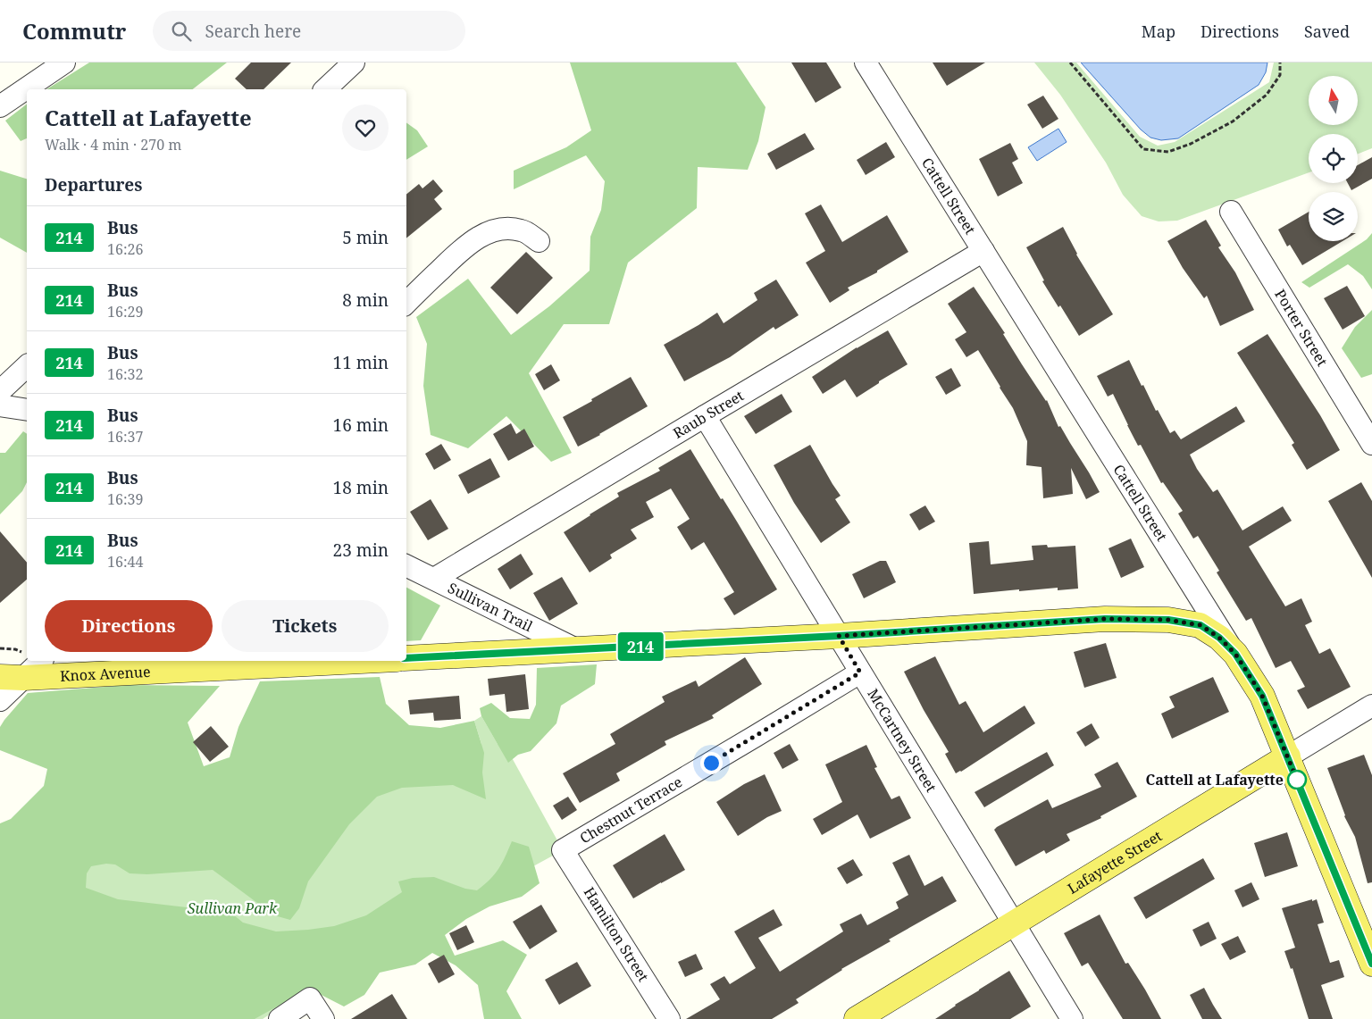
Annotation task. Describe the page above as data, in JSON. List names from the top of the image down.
{
  "streets": {
    "main road": ["Cattell Street", "Knox Avenue", "Lafayette Street"],
    "street": [
      "Porter Street",
      "Raub Street",
      "Sullivan Trail",
      "McCartney Street",
      "Chestnut Terrace",
      "Hamilton Street"
    ]
  },
  "crossings": [
    ["Cattell Street", "Raub Street"],
    ["Cattell Street", "Lafayette Street"],
    ["Raub Street", "Sullivan Trail"],
    ["Raub Street", "McCartney Street"],
    ["McCartney Street", "Chestnut Terrace"],
    ["McCartney Street", "Lafayette Street"],
    ["Chestnut Terrace", "Hamilton Street"]
  ],
  "parks": ["Sullivan Park"],
  "places": ["Cattell at Lafayette"],
  "lines": ["bus line 214"],
  "north": "top",
  "page": {
    "header": "Commutr",
    "search": "Search here",
    "nav": ["Map", "Directions", "Saved"],
    "on_map": "214",
    "heading": [
      ["Cattell at Lafayette", "Walk · 4 min · 270 m"],
      "Departures"
    ],
    "list": [
      {
        "mark": "214",
        "name": "Bus",
        "note": "16:26",
        "value": "5 min"
      },
      {
        "mark": "214",
        "name": "Bus",
        "note": "16:29",
        "value": "8 min"
      },
      {
        "mark": "214",
        "name": "Bus",
        "note": "16:32",
        "value": "11 min"
      },
      {
        "mark": "214",
        "name": "Bus",
        "note": "16:37",
        "value": "16 min"
      },
      {
        "mark": "214",
        "name": "Bus",
        "note": "16:39",
        "value": "18 min"
      },
      {
        "mark": "214",
        "name": "Bus",
        "note": "16:44",
        "value": "23 min"
      }
    ],
    "buttons": ["Directions", "Tickets"]
  }
}
